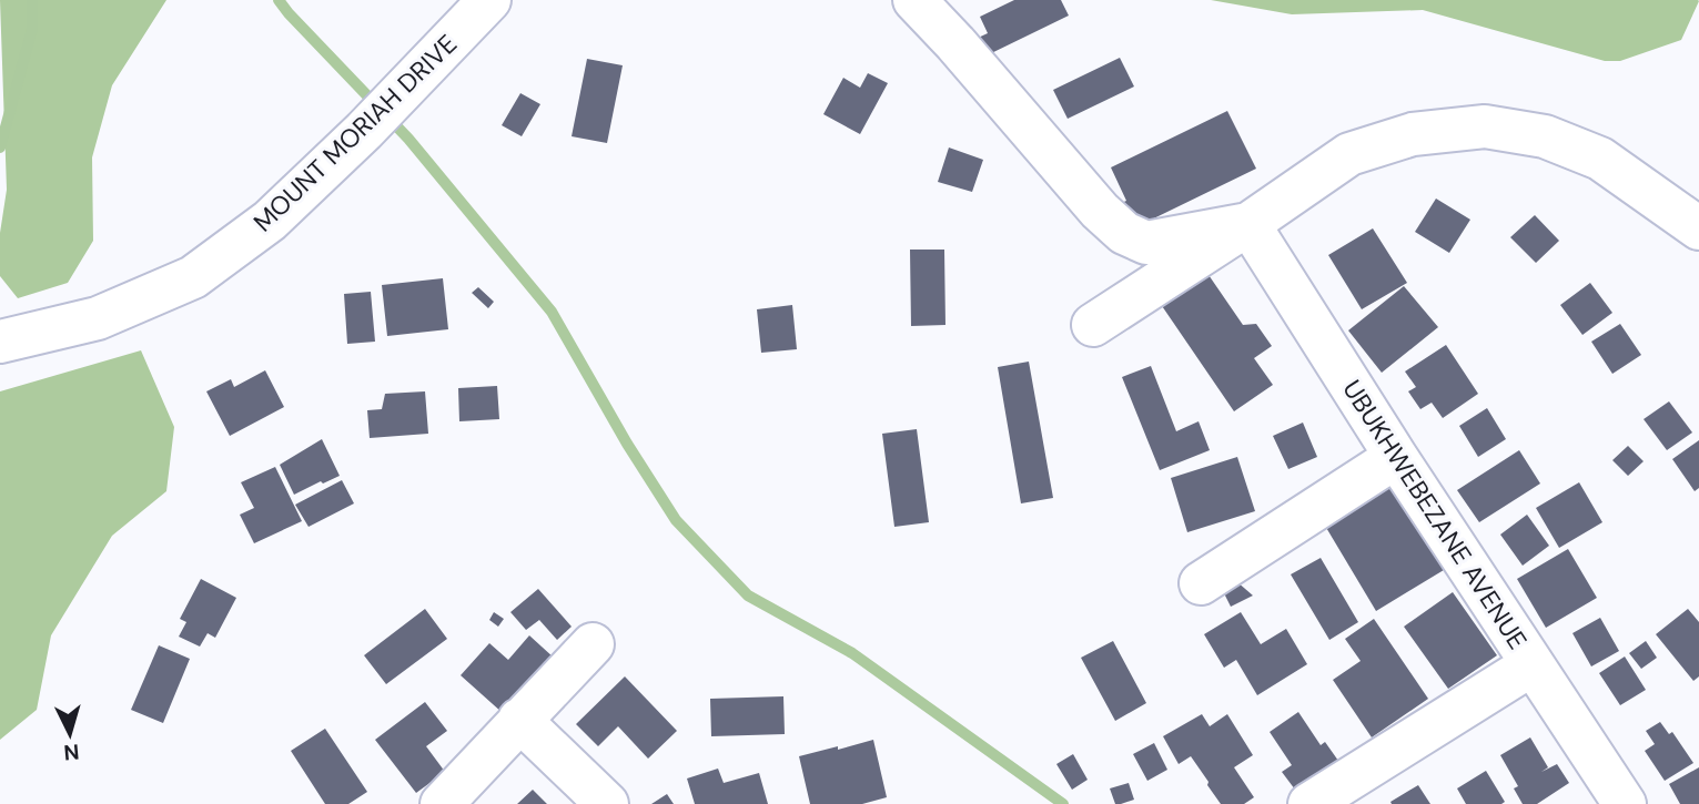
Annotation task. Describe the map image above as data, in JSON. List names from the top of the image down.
{
  "streets": {
    "street": ["MOUNT MORIAH DRIVE", "UBUKHWEBEZANE AVENUE"]
  },
  "north": "bottom"
}
